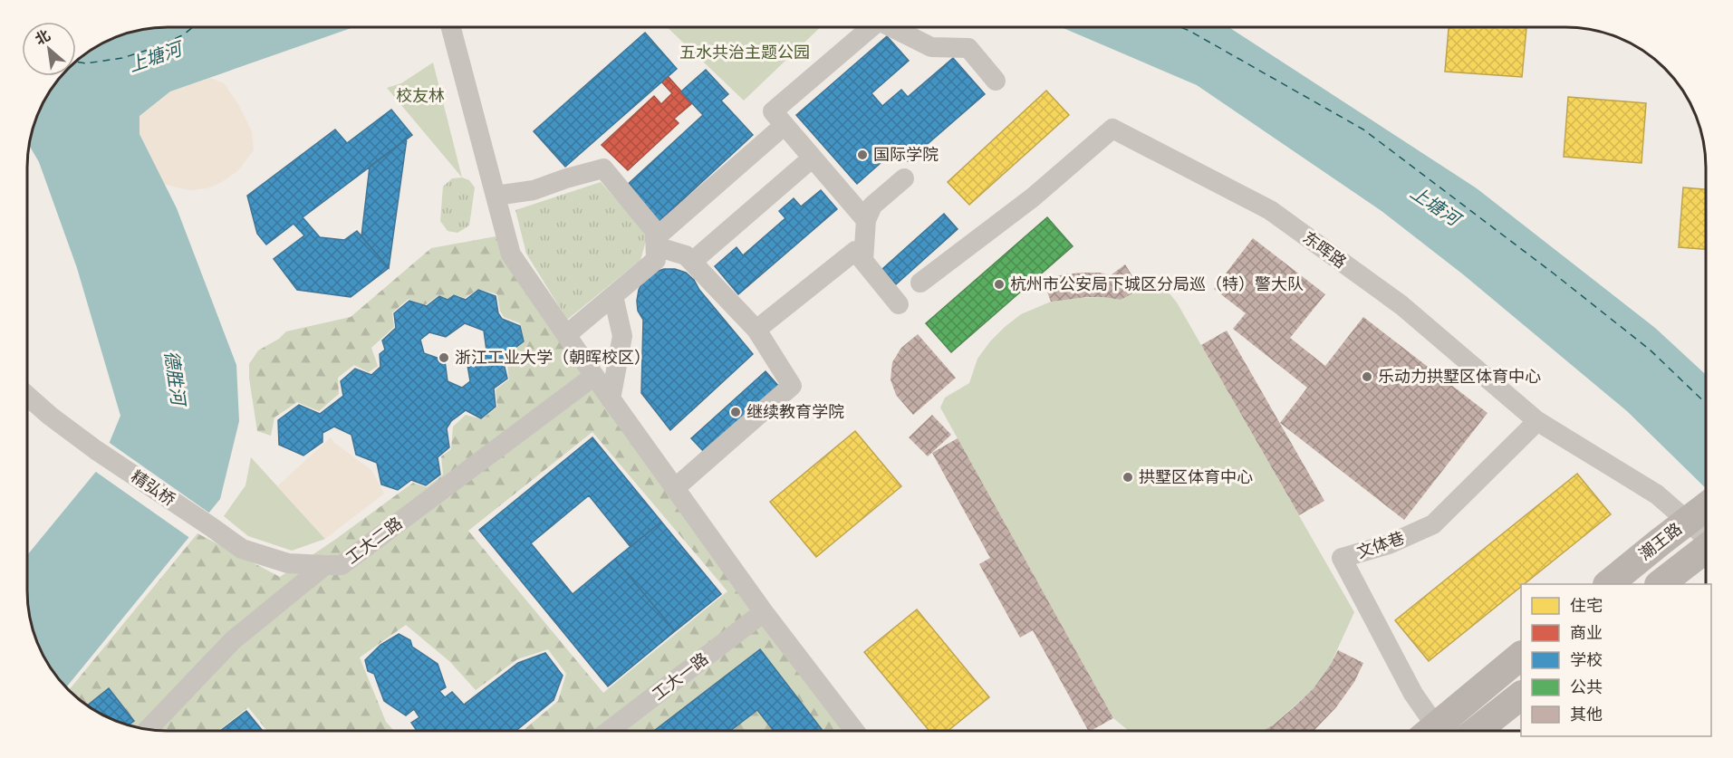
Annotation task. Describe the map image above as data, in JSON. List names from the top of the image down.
{
  "streets": {
    "main road": ["潮王路"],
    "street": [
      "东晖路",
      "精弘桥",
      "工大二路",
      "文体巷",
      "工大一路"
    ]
  },
  "crossings": [
    ["东晖路", "文体巷"],
    ["精弘桥", "工大二路"]
  ],
  "water": ["上塘河", "德胜河"],
  "parks": ["五水共治主题公园", "校友林"],
  "places": [
    "国际学院",
    "杭州市公安局下城区分局巡（特）警大队",
    "浙江工业大学（朝晖校区）",
    "乐动力拱墅区体育中心",
    "继续教育学院",
    "拱墅区体育中心"
  ],
  "legend": [
    "住宅",
    "商业",
    "学校",
    "公共",
    "其他"
  ],
  "north": "top left"
}
